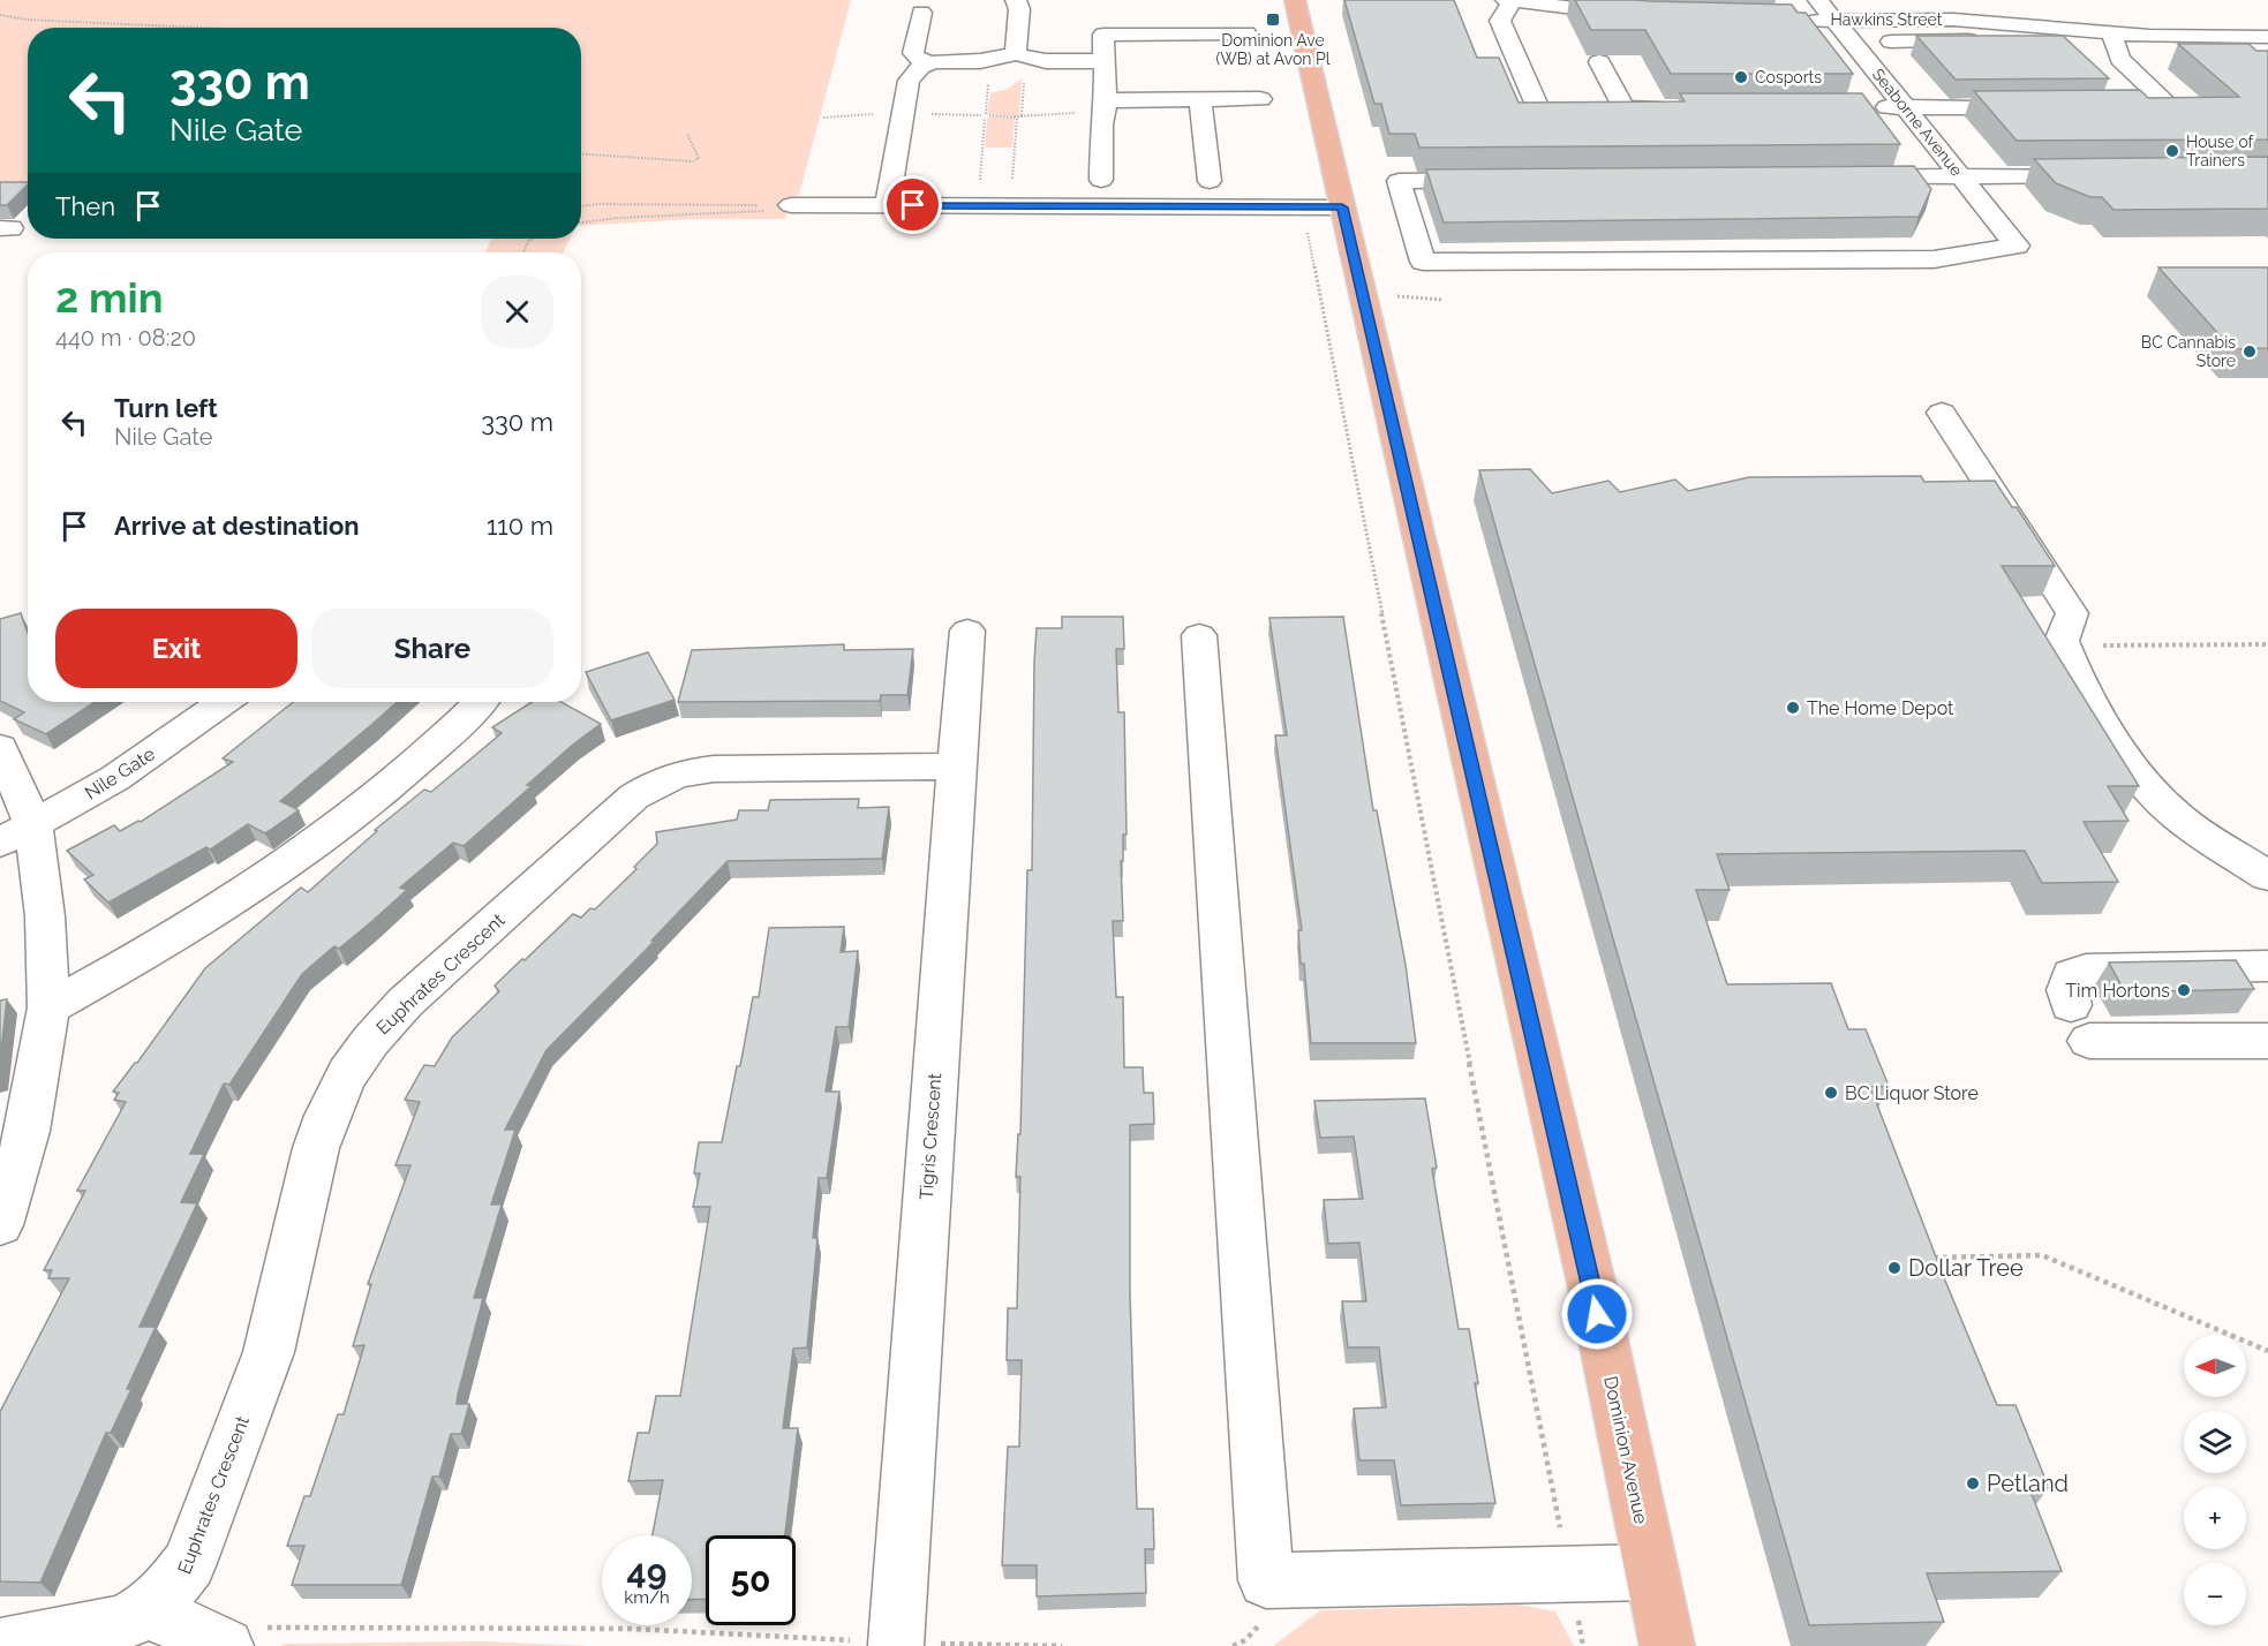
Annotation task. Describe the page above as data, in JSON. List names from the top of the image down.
{
  "streets": {
    "main road": ["Dominion Avenue"],
    "street": [
      "Hawkins Street",
      "Seaborne Avenue",
      "Nile Gate",
      "Euphrates Crescent",
      "Tigris Crescent"
    ]
  },
  "crossings": [
    ["Hawkins Street", "Seaborne Avenue"],
    ["Euphrates Crescent", "Tigris Crescent"]
  ],
  "places": {
    "transit": ["Dominion Ave (WB) at Avon Pl"],
    "other": [
      "Cosports",
      "House of Trainers",
      "BC Cannabis Store",
      "The Home Depot",
      "Tim Hortons",
      "BC Liquor Store",
      "Dollar Tree",
      "Petland"
    ]
  },
  "north": "left",
  "page": {
    "turn": ["330 m", "Nile Gate"],
    "then": "Then",
    "heading": ["2 min", "440 m · 08:20"],
    "list": [
      {
        "name": "Turn left",
        "note": "Nile Gate",
        "value": "330 m"
      },
      {
        "name": "Arrive at destination",
        "value": "110 m"
      }
    ],
    "buttons": ["Exit", "Share"],
    "map_buttons": ["+", "−"],
    "speed": "49 km/h",
    "limit": "50"
  }
}
